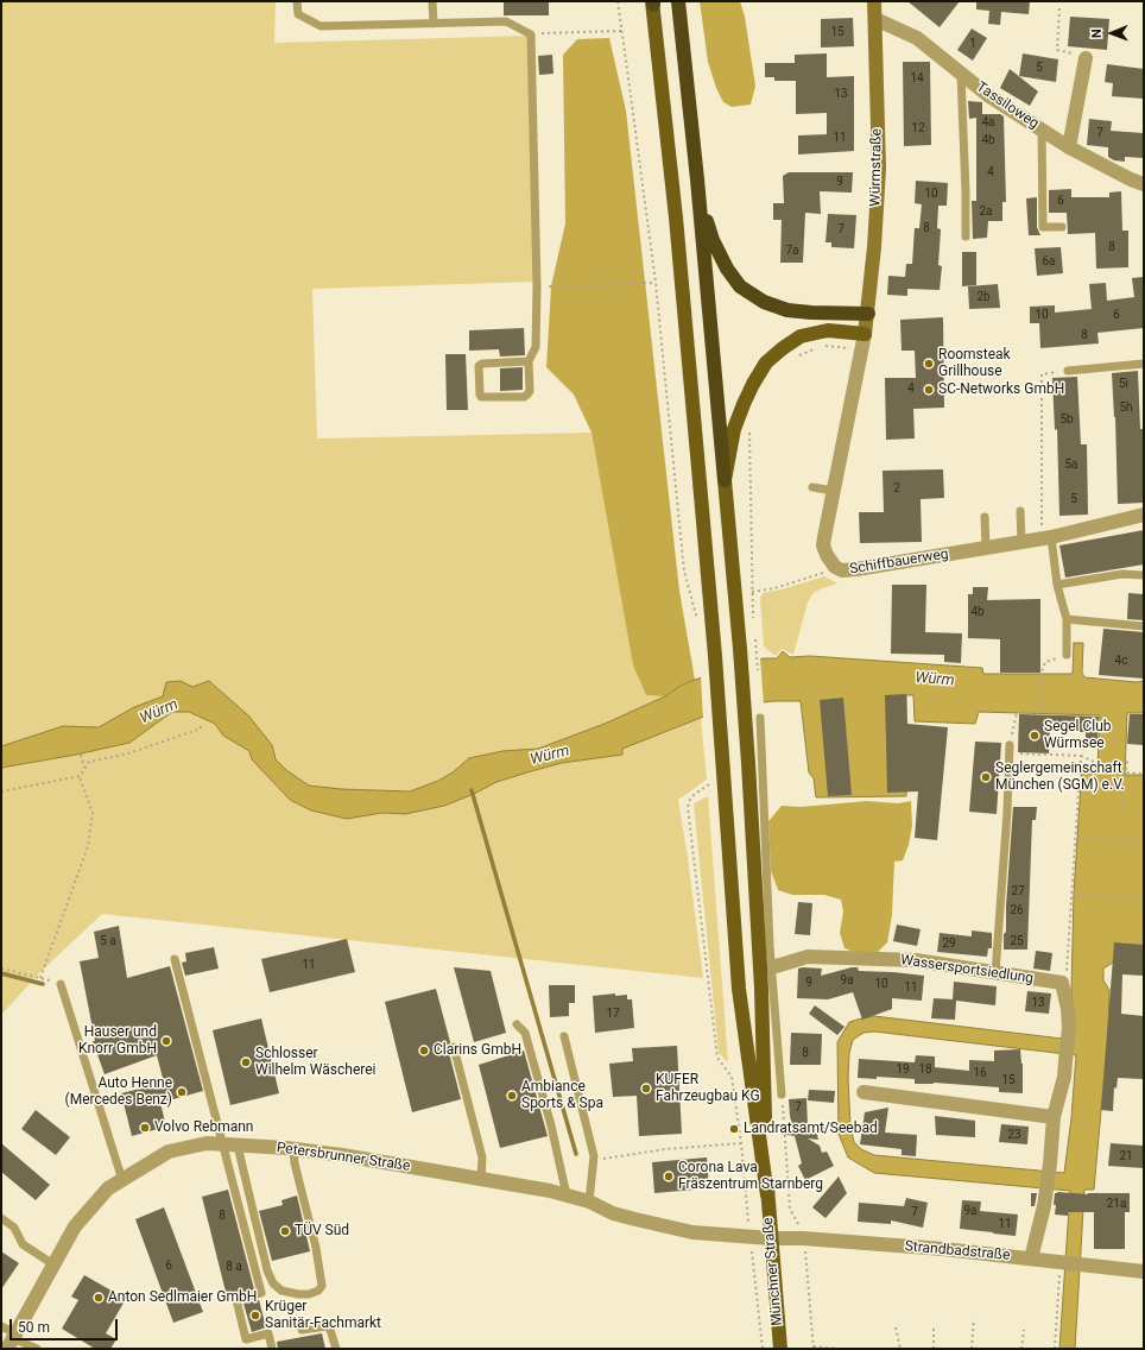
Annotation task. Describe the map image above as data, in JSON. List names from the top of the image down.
{
  "streets": {
    "main road": ["Würmstraße", "Münchner Straße"],
    "street": [
      "Tassiloweg",
      "Schiffbauerweg",
      "Wassersportsiedlung",
      "Petersbrunner Straße",
      "Strandbadstraße"
    ]
  },
  "crossings": [
    ["Tassiloweg", "Würmstraße"],
    ["Würmstraße", "Schiffbauerweg"],
    ["Würmstraße", "Münchner Straße"],
    ["Schiffbauerweg", "Münchner Straße"],
    ["Petersbrunner Straße", "Strandbadstraße"],
    ["Petersbrunner Straße", "Münchner Straße"],
    ["Strandbadstraße", "Münchner Straße"]
  ],
  "water": ["Würm"],
  "places": [
    "Roomsteak Grillhouse",
    "SC-Networks GmbH",
    "Segel Club Würmsee",
    "Seglergemeinschaft München (SGM) e.V.",
    "Hauser und Knorr GmbH",
    "Clarins GmbH",
    "Schlosser Wilhelm Wäscherei",
    "KUFER Fahrzeugbau KG",
    "Auto Henne (Mercedes Benz)",
    "Ambiance Sports & Spa",
    "Volvo Rebmann",
    "Landratsamt/Seebad",
    "Corona Lava Fräszentrum Starnberg",
    "TÜV Süd",
    "Anton Sedlmaier GmbH",
    "Krüger Sanitär-Fachmarkt"
  ],
  "house_numbers": [
    "15",
    "1",
    "5",
    "14",
    "13",
    "4a",
    "12",
    "7",
    "11",
    "4b",
    "4",
    "9",
    "10",
    "6",
    "2a",
    "8",
    "7",
    "8",
    "7a",
    "6a",
    "2b",
    "10",
    "6",
    "8",
    "5i",
    "4",
    "5h",
    "5b",
    "5a",
    "2",
    "5",
    "4b",
    "4c",
    "27",
    "26",
    "5 a",
    "25",
    "29",
    "11",
    "9a",
    "9",
    "10",
    "11",
    "13",
    "17",
    "8",
    "19",
    "18",
    "16",
    "15",
    "7",
    "23",
    "21",
    "21a",
    "9a",
    "7",
    "8",
    "11",
    "6",
    "8 a"
  ],
  "scale_bar": "50 m",
  "north": "left"
}
